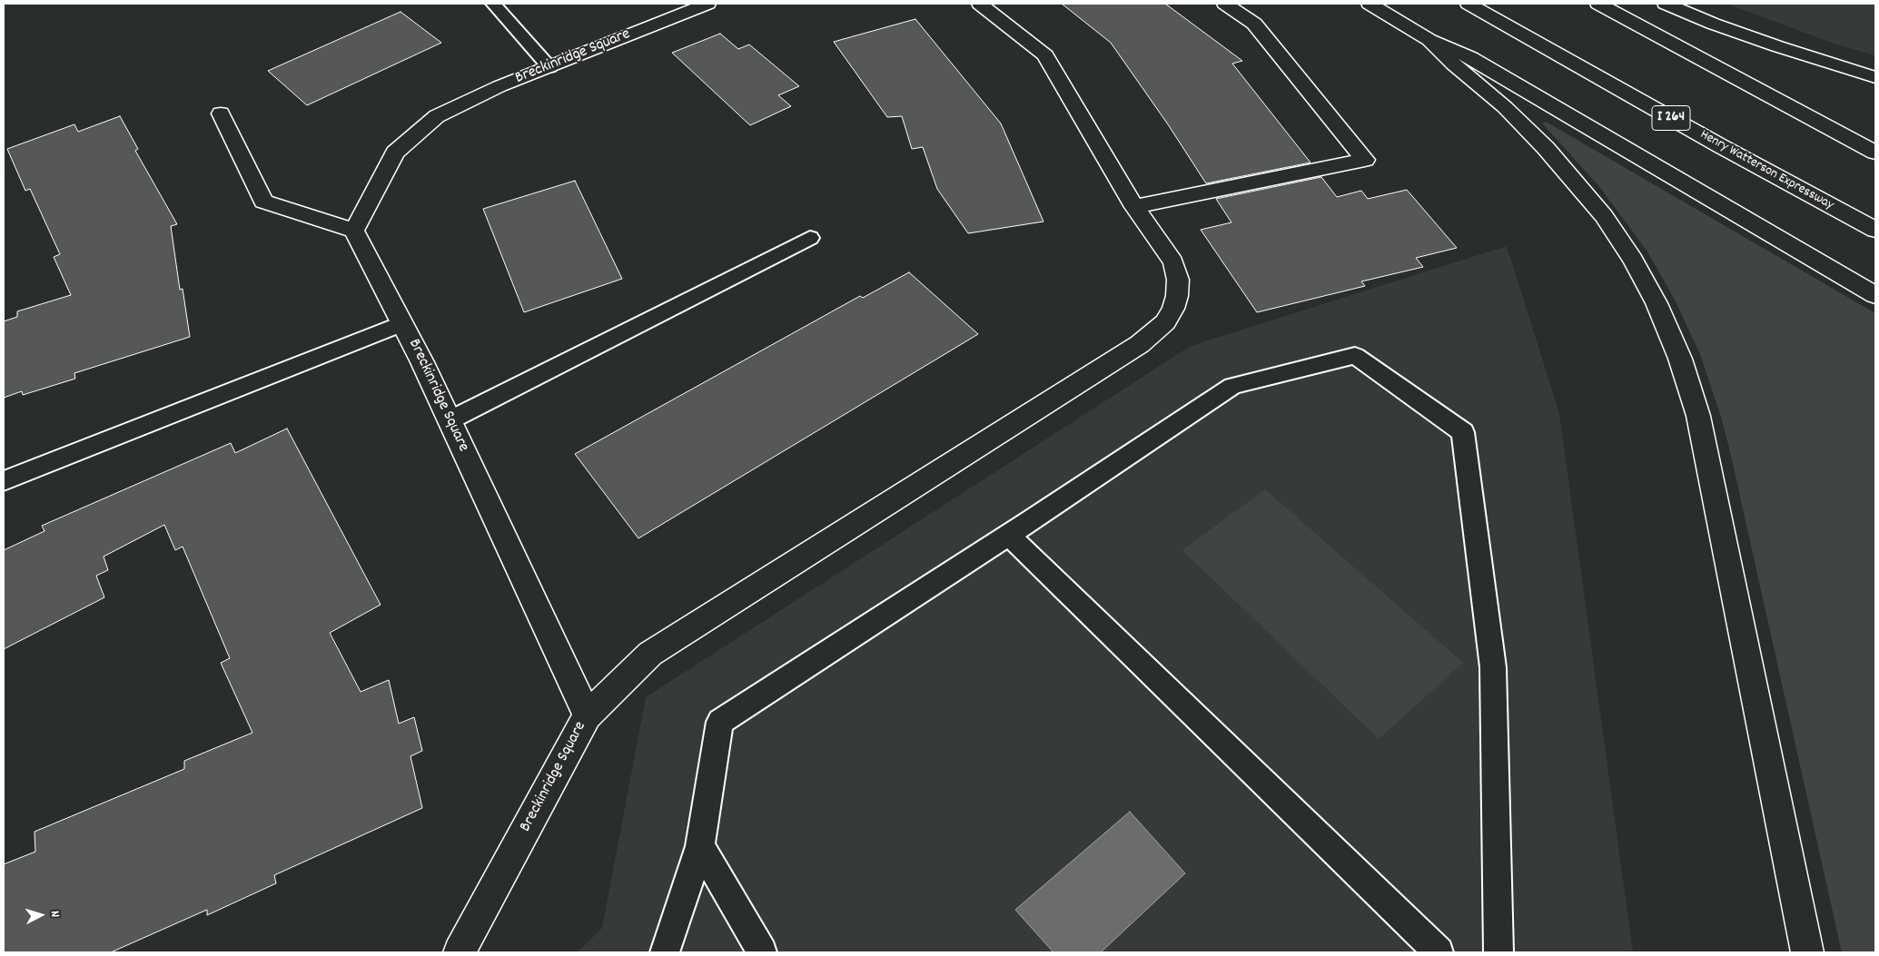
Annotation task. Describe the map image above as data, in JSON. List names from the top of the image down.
{
  "streets": {
    "main road": ["Breckinridge Square", "I 264", "Henry Watterson Expressway"]
  },
  "north": "right"
}
